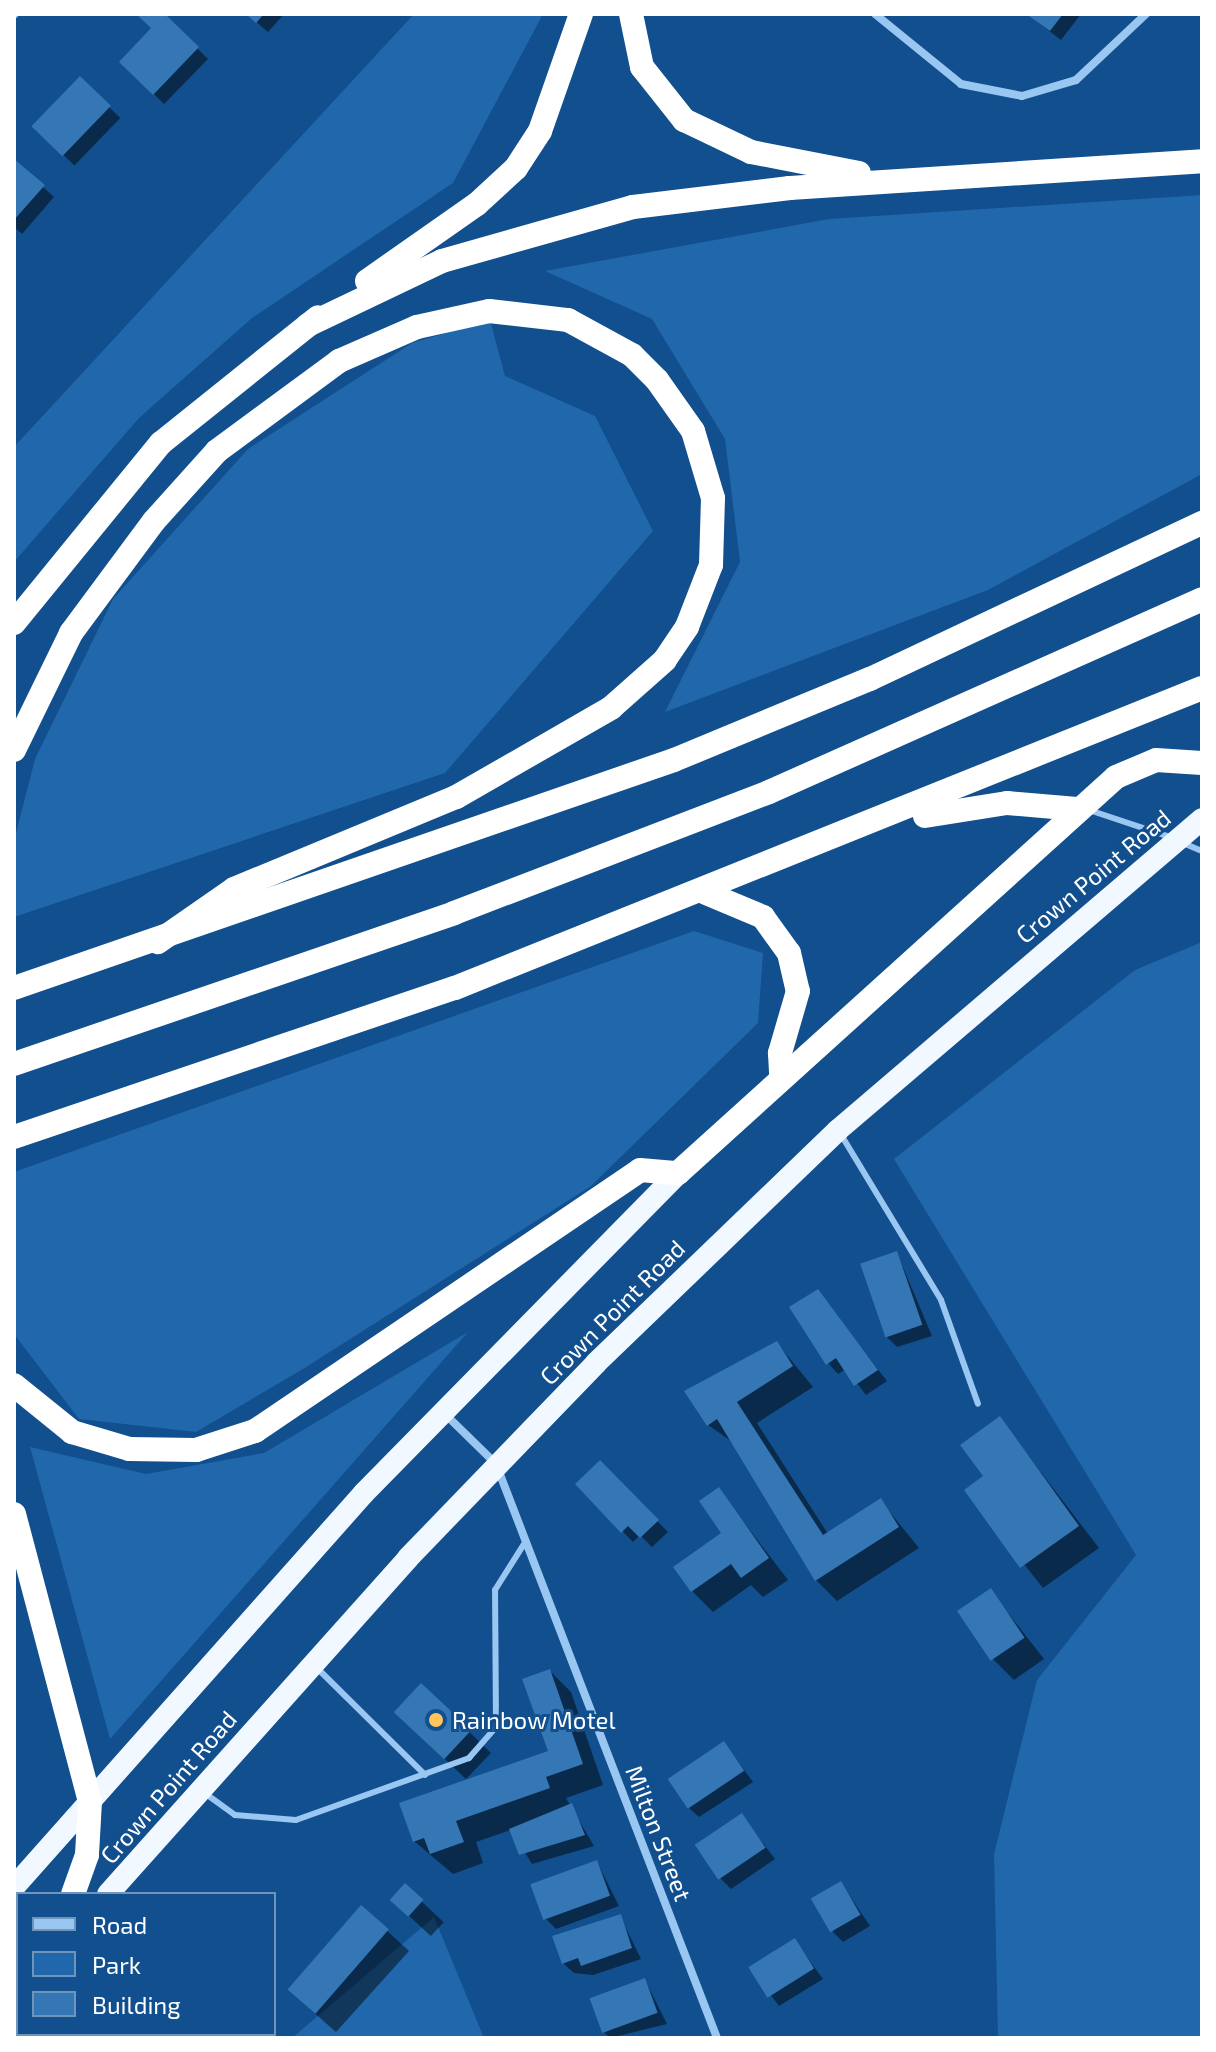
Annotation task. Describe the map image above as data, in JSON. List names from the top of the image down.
{
  "streets": {
    "highway": ["Crown Point Road"],
    "street": ["Milton Street"]
  },
  "crossings": [
    ["Crown Point Road", "Milton Street"]
  ],
  "places": ["Rainbow Motel"],
  "legend": ["Road", "Park", "Building"]
}
